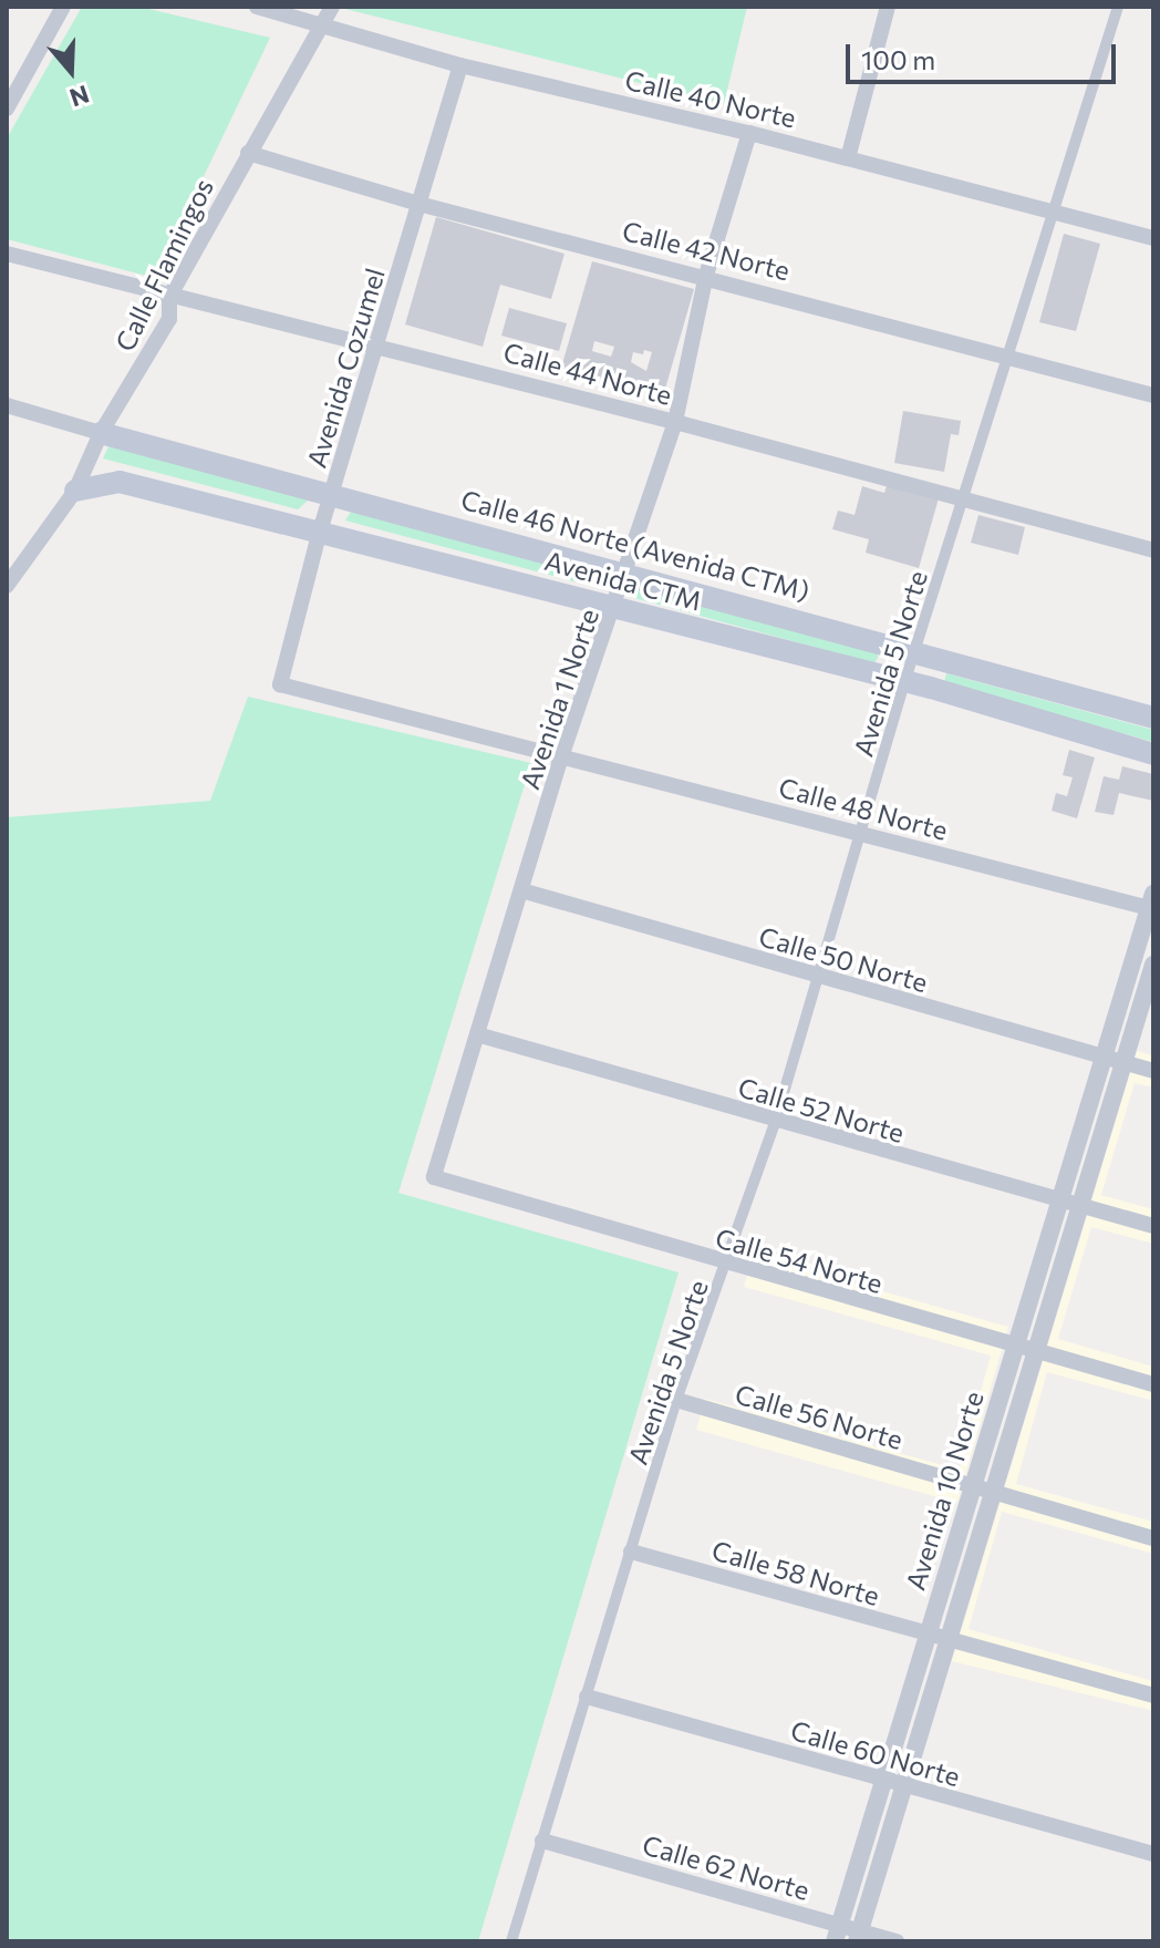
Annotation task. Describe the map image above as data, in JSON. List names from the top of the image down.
{
  "streets": {
    "main road": ["Calle 46 Norte (Avenida CTM)", "Avenida CTM"],
    "street": [
      "Calle 40 Norte",
      "Calle 42 Norte",
      "Calle Flamingos",
      "Avenida Cozumel",
      "Calle 44 Norte",
      "Avenida 5 Norte",
      "Avenida 1 Norte",
      "Calle 48 Norte",
      "Calle 50 Norte",
      "Calle 52 Norte",
      "Calle 54 Norte",
      "Calle 56 Norte",
      "Avenida 10 Norte",
      "Calle 58 Norte",
      "Calle 60 Norte",
      "Calle 62 Norte"
    ]
  },
  "crossings": [
    ["Calle 40 Norte", "Calle Flamingos"],
    ["Calle 40 Norte", "Avenida Cozumel"],
    ["Calle 40 Norte", "Avenida 5 Norte"],
    ["Calle 40 Norte", "Avenida 1 Norte"],
    ["Calle 42 Norte", "Calle Flamingos"],
    ["Calle 42 Norte", "Avenida Cozumel"],
    ["Calle 42 Norte", "Avenida 5 Norte"],
    ["Calle 42 Norte", "Avenida 1 Norte"],
    ["Calle Flamingos", "Calle 44 Norte"],
    ["Calle Flamingos", "Calle 46 Norte (Avenida CTM)"],
    ["Calle Flamingos", "Avenida CTM"],
    ["Avenida Cozumel", "Calle 44 Norte"],
    ["Avenida Cozumel", "Calle 46 Norte (Avenida CTM)"],
    ["Avenida Cozumel", "Avenida CTM"],
    ["Avenida Cozumel", "Calle 48 Norte"],
    ["Calle 44 Norte", "Avenida 5 Norte"],
    ["Calle 44 Norte", "Avenida 1 Norte"],
    ["Calle 46 Norte (Avenida CTM)", "Avenida 5 Norte"],
    ["Calle 46 Norte (Avenida CTM)", "Avenida 1 Norte"],
    ["Avenida CTM", "Avenida 5 Norte"],
    ["Avenida CTM", "Avenida 1 Norte"],
    ["Avenida 5 Norte", "Calle 48 Norte"],
    ["Avenida 5 Norte", "Calle 50 Norte"],
    ["Avenida 5 Norte", "Calle 52 Norte"],
    ["Avenida 5 Norte", "Calle 54 Norte"],
    ["Avenida 5 Norte", "Calle 56 Norte"],
    ["Avenida 5 Norte", "Calle 58 Norte"],
    ["Avenida 5 Norte", "Calle 60 Norte"],
    ["Avenida 5 Norte", "Calle 62 Norte"],
    ["Avenida 1 Norte", "Calle 48 Norte"],
    ["Avenida 1 Norte", "Calle 50 Norte"],
    ["Avenida 1 Norte", "Calle 52 Norte"],
    ["Avenida 1 Norte", "Calle 54 Norte"],
    ["Calle 48 Norte", "Avenida 10 Norte"],
    ["Calle 50 Norte", "Avenida 10 Norte"],
    ["Calle 52 Norte", "Avenida 10 Norte"],
    ["Calle 54 Norte", "Avenida 10 Norte"],
    ["Calle 56 Norte", "Avenida 10 Norte"],
    ["Avenida 10 Norte", "Calle 58 Norte"],
    ["Avenida 10 Norte", "Calle 60 Norte"],
    ["Avenida 10 Norte", "Calle 62 Norte"]
  ],
  "scale_bar": "100 m",
  "north": "bottom"
}
